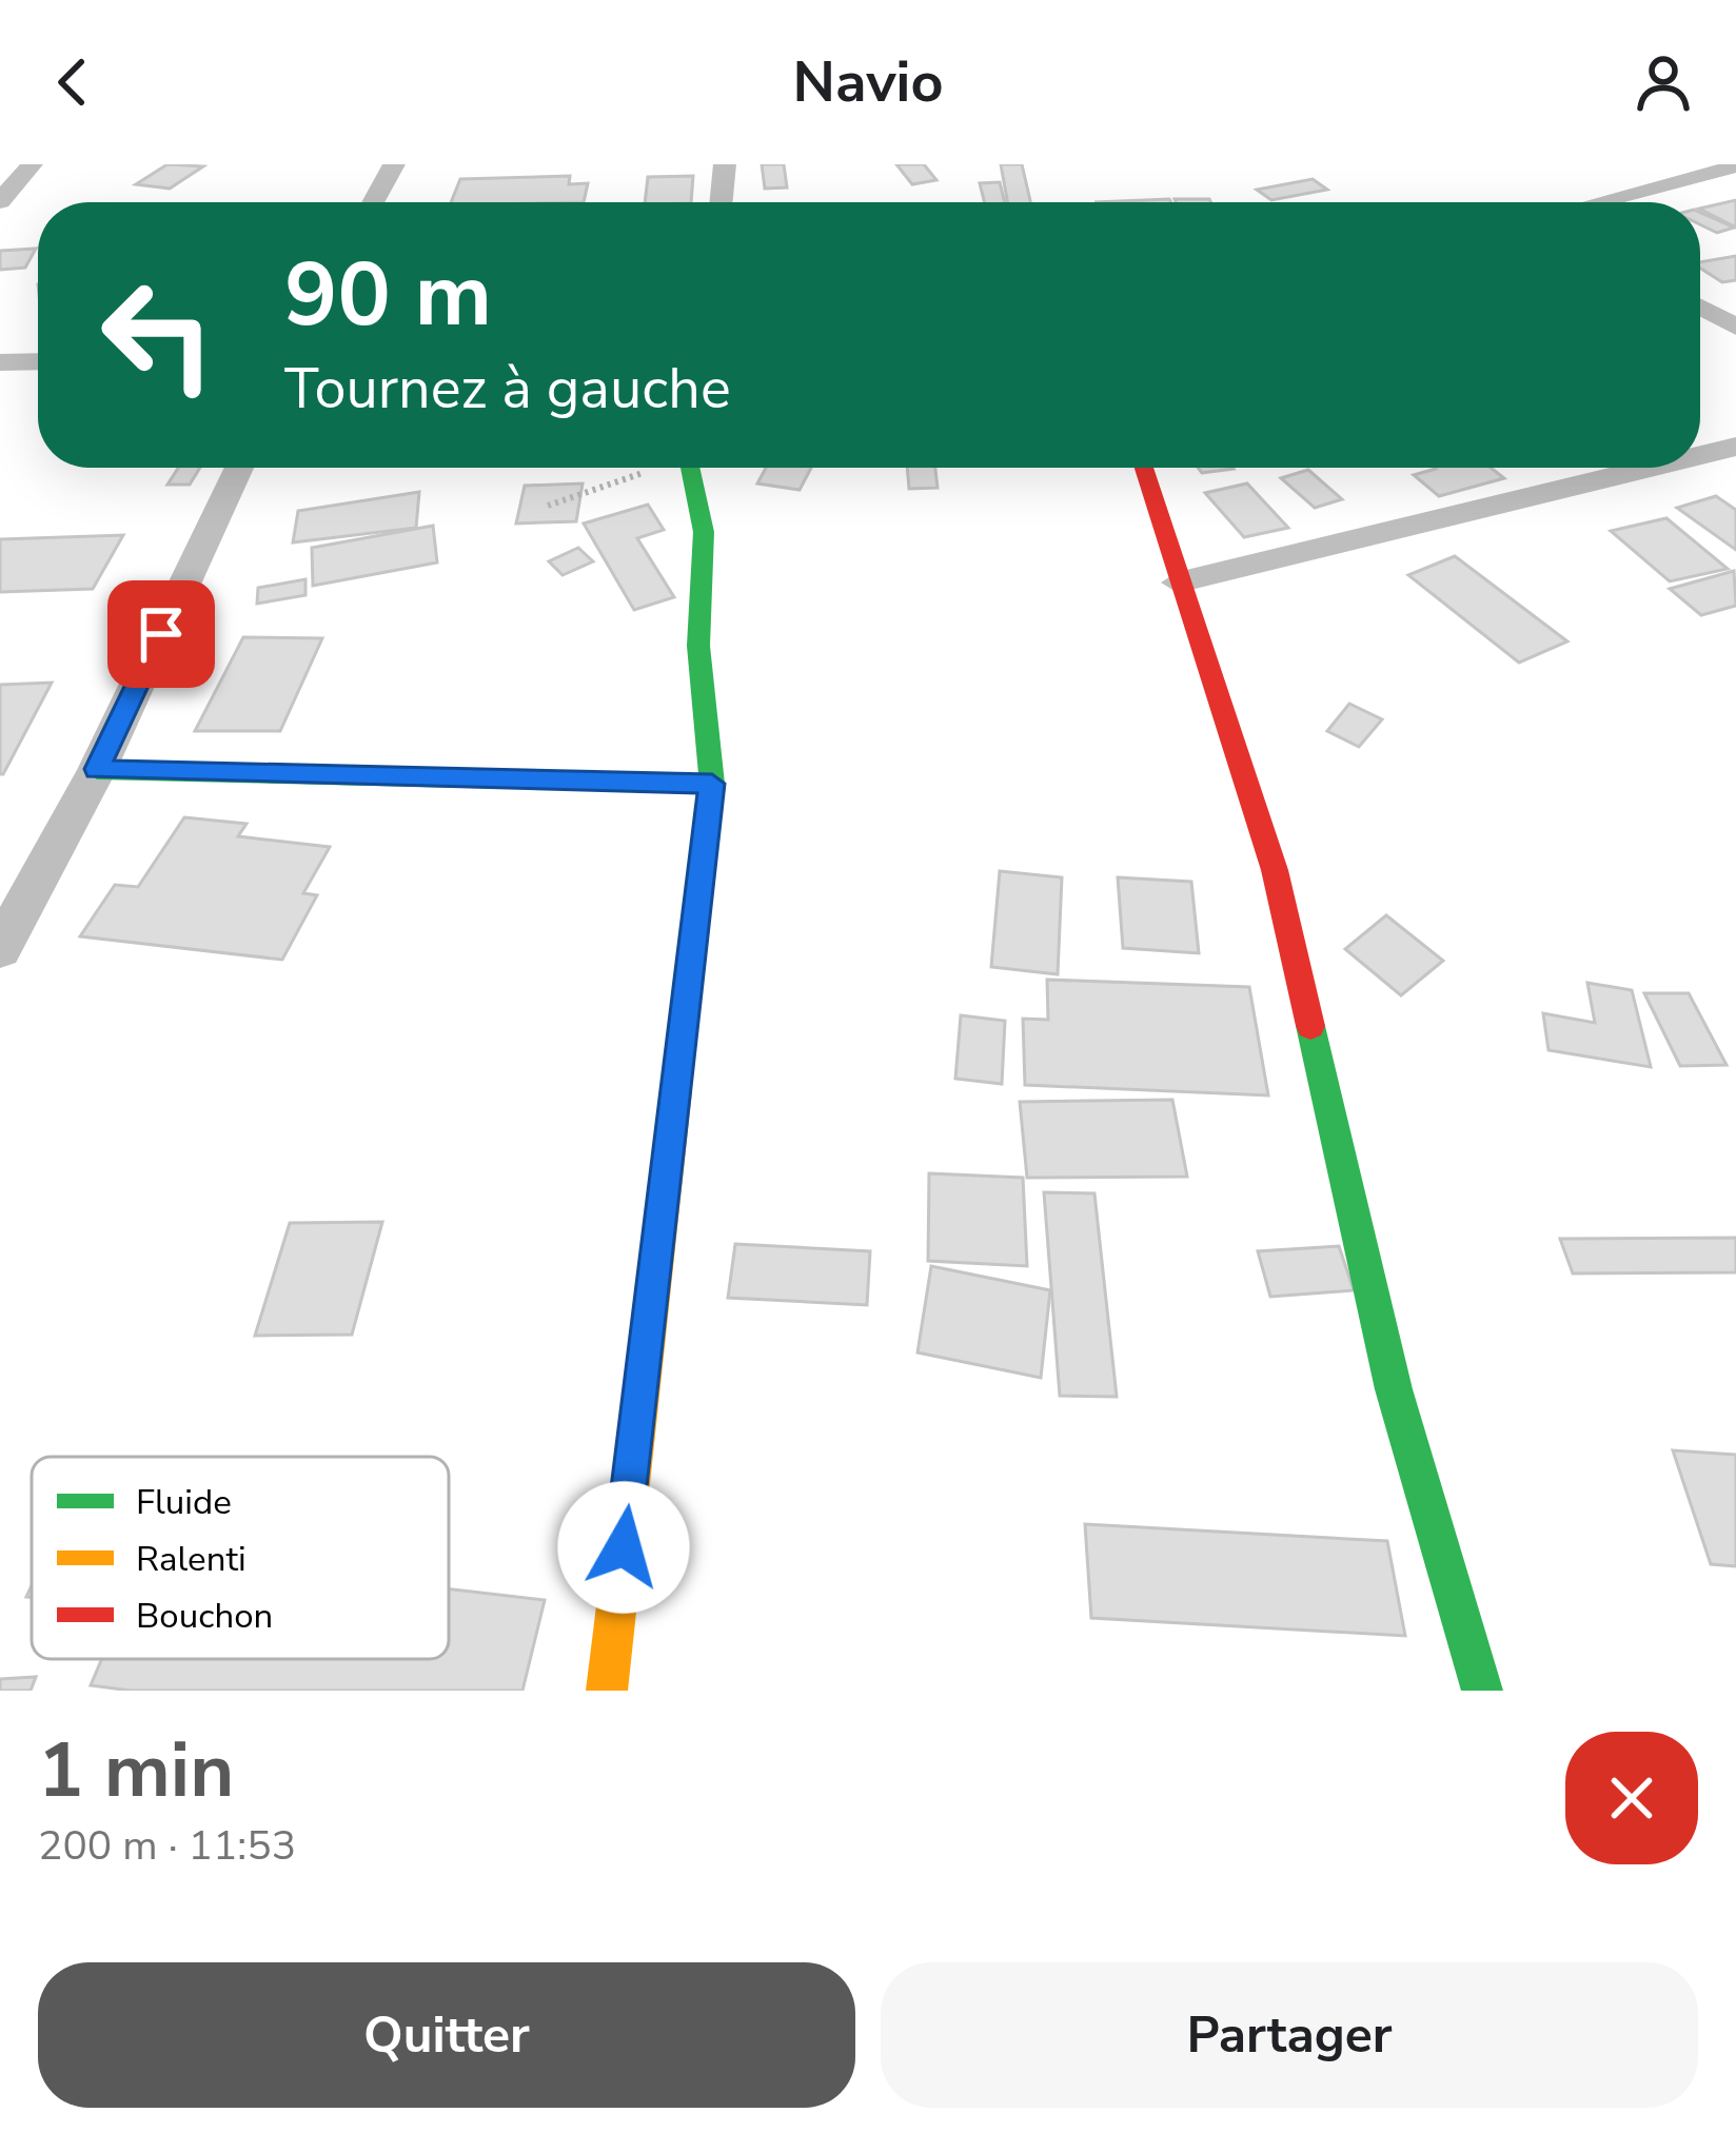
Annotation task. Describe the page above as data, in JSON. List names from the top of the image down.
{
  "legend": ["Fluide", "Ralenti", "Bouchon"],
  "page": {
    "header": "Navio",
    "turn": ["90 m", "Tournez à gauche"],
    "heading": ["1 min", "200 m · 11:53"],
    "buttons": ["Quitter", "Partager"]
  }
}
